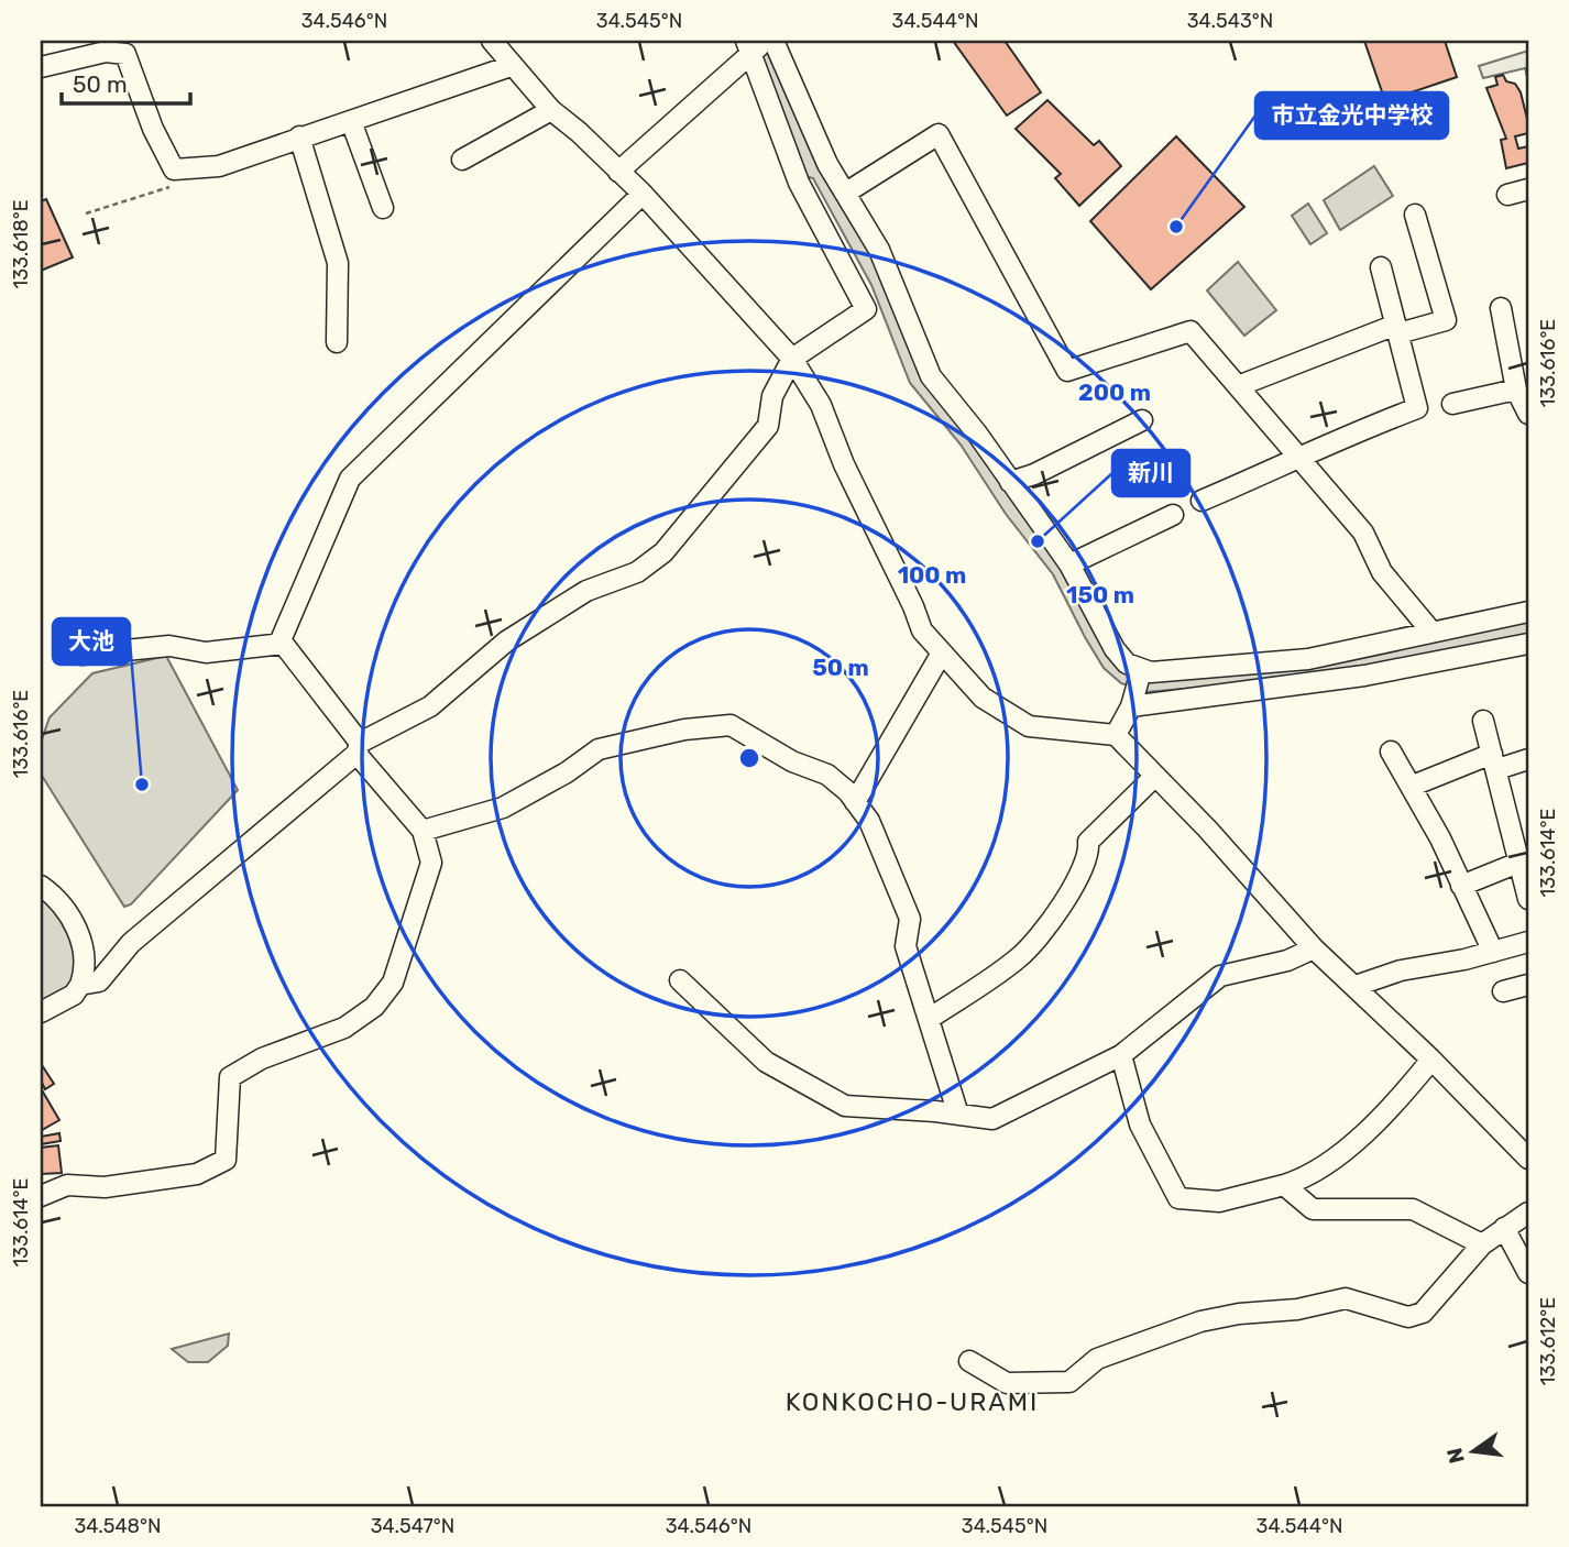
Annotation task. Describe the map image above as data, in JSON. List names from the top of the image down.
{
  "districts": ["KONKOCHO-URAMI"],
  "places": ["市立金光中学校", "新川", "大池"],
  "scale_bar": "50 m",
  "north": "left",
  "coordinates": [
    "34.546°N",
    "34.545°N",
    "34.544°N",
    "34.543°N",
    "133.618°E",
    "133.616°E",
    "133.614°E",
    "133.612°E",
    "34.548°N",
    "34.547°N"
  ],
  "rings": [
    "200 m",
    "100 m",
    "150 m",
    "50 m"
  ]
}
